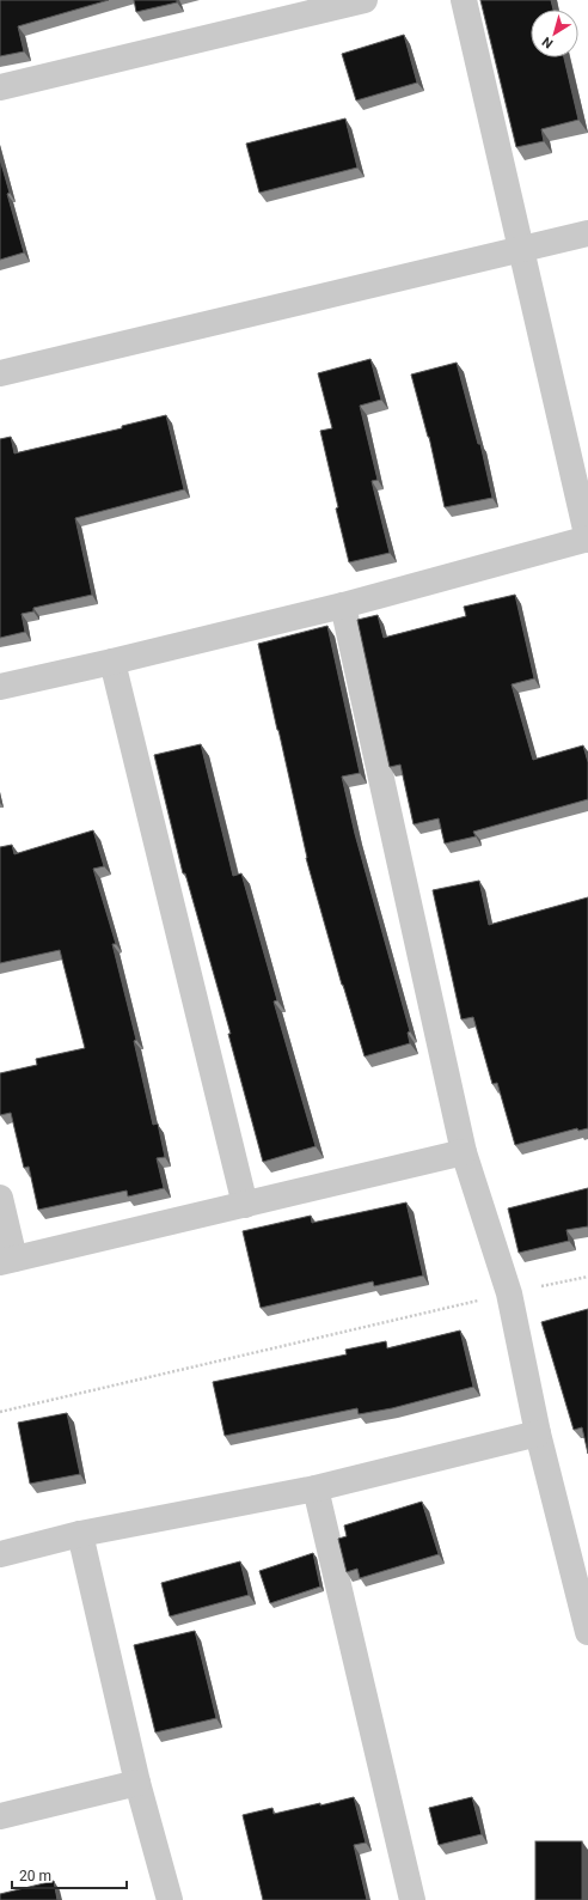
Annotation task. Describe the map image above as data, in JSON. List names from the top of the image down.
{
  "scale_bar": "20 m",
  "north": "bottom left"
}
